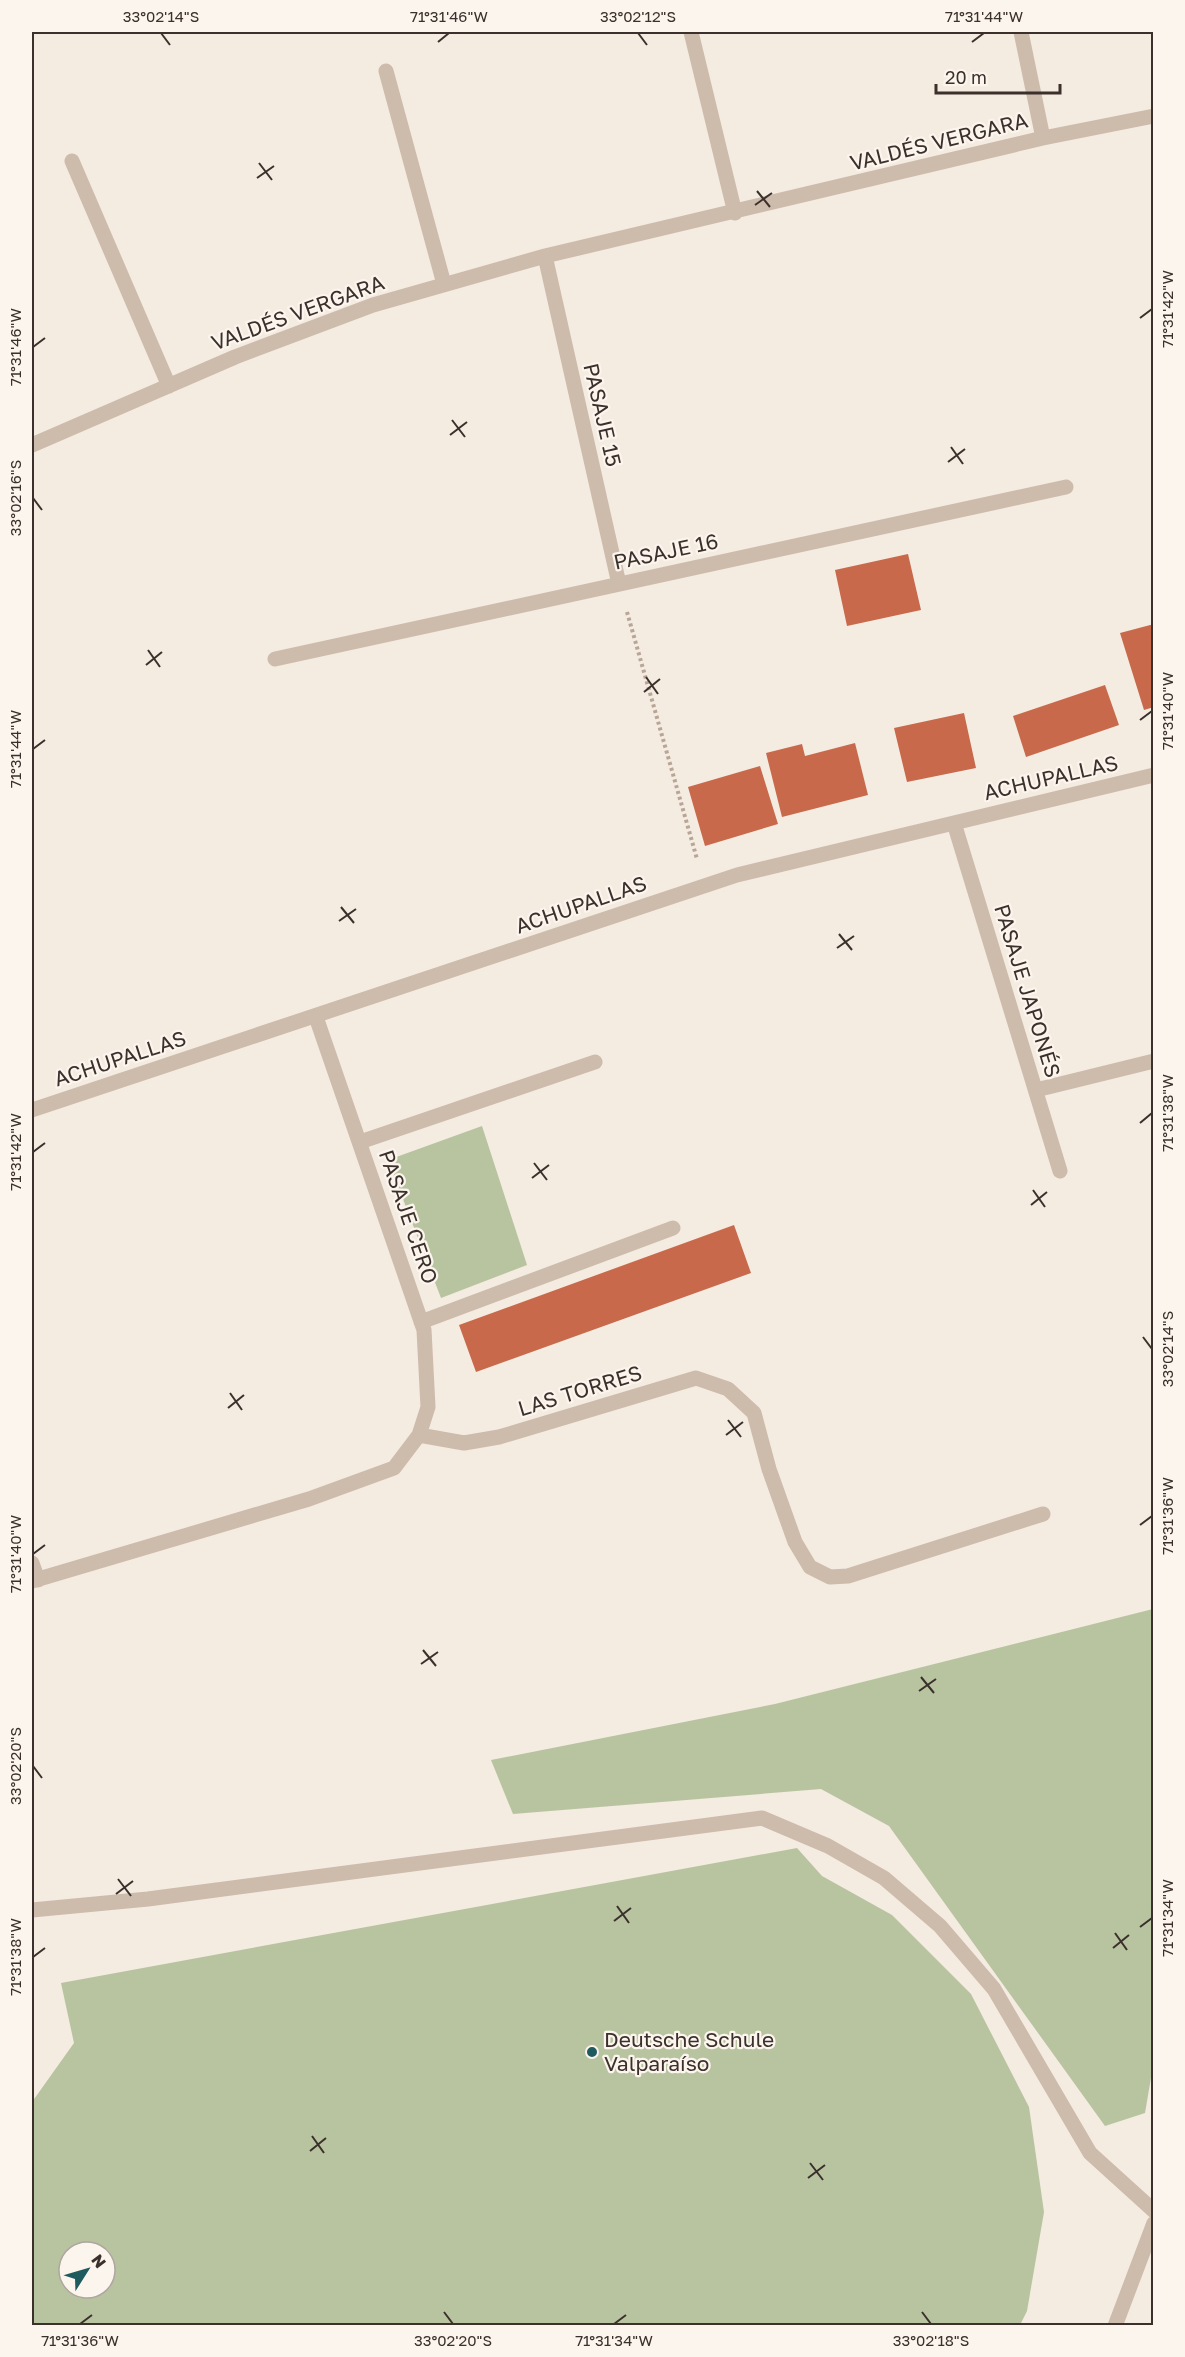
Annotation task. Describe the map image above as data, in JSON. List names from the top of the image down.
{
  "streets": {
    "street": [
      "VALDÉS VERGARA",
      "PASAJE 15",
      "PASAJE 16",
      "ACHUPALLAS",
      "PASAJE JAPONÉS",
      "PASAJE CERO",
      "LAS TORRES"
    ]
  },
  "crossings": [
    ["VALDÉS VERGARA", "PASAJE 15"],
    ["PASAJE 15", "PASAJE 16"],
    ["ACHUPALLAS", "PASAJE JAPONÉS"],
    ["ACHUPALLAS", "PASAJE CERO"],
    ["PASAJE CERO", "LAS TORRES"]
  ],
  "places": ["Deutsche Schule Valparaíso"],
  "scale_bar": "20 m",
  "north": "top right",
  "coordinates": [
    "33°02'14\"S",
    "71°31'46\"W",
    "33°02'12\"S",
    "71°31'44\"W",
    "71°31'42\"W",
    "33°02'16\"S",
    "71°31'40\"W",
    "71°31'38\"W",
    "71°31'36\"W",
    "33°02'20\"S",
    "71°31'34\"W",
    "33°02'18\"S"
  ]
}
